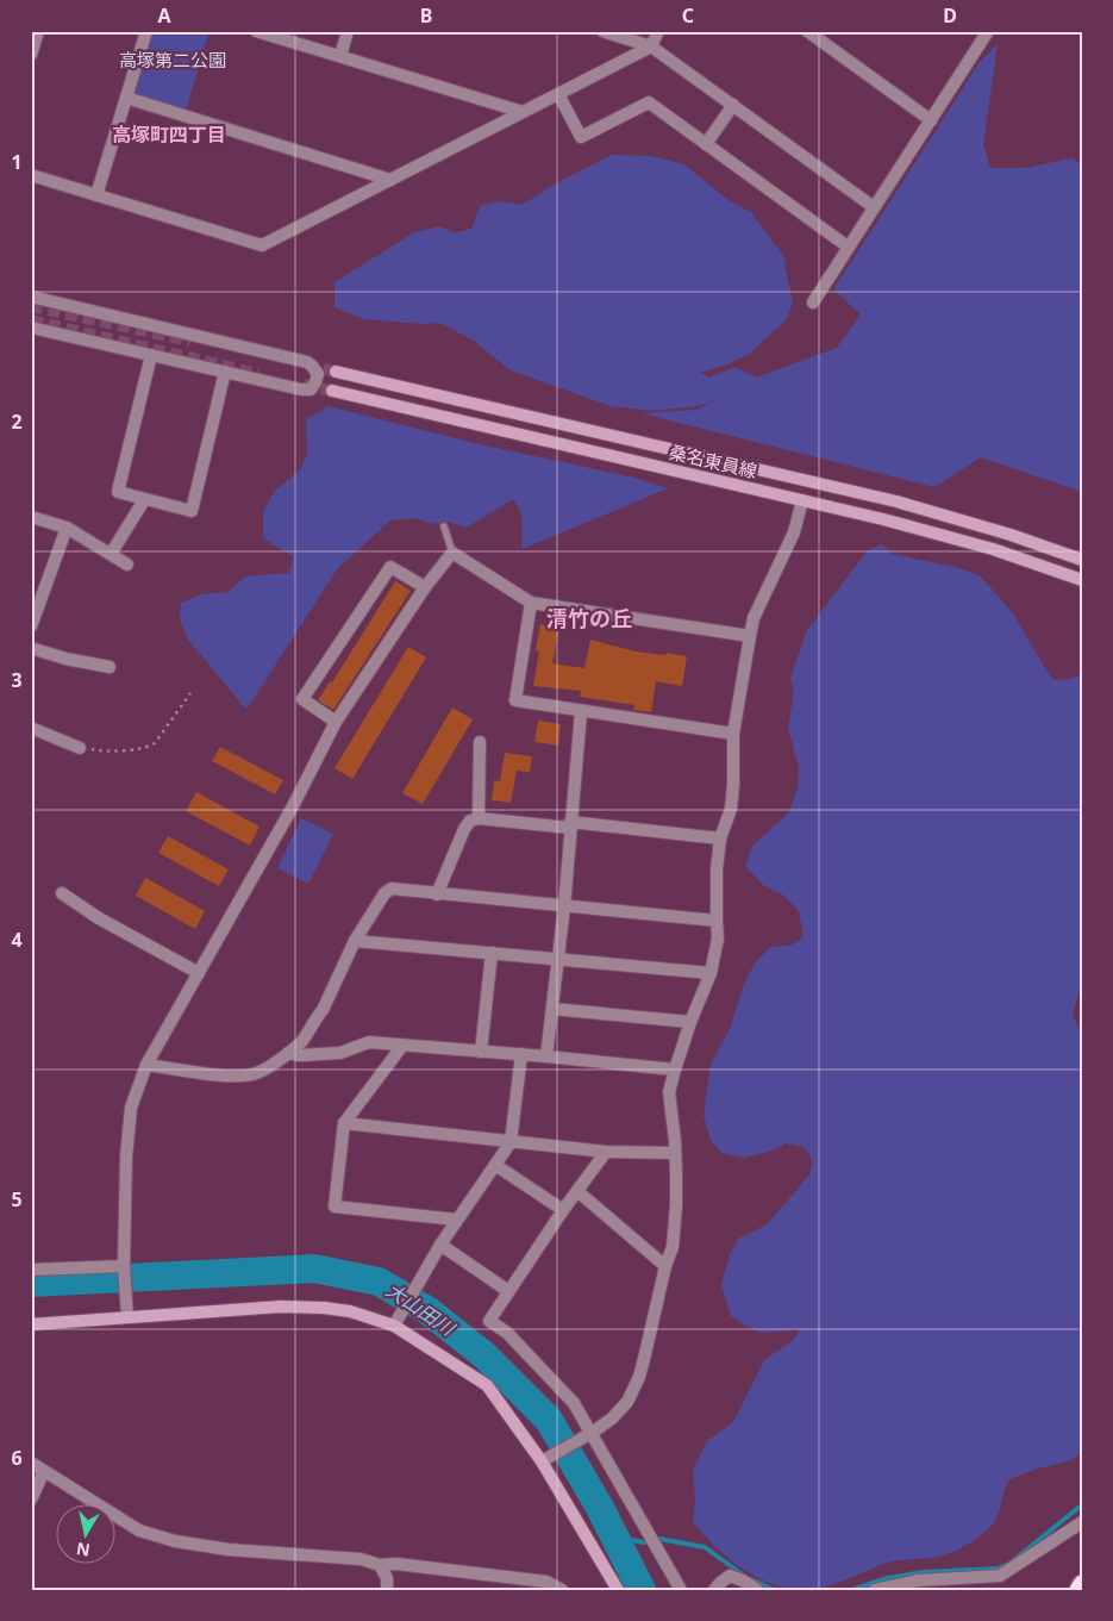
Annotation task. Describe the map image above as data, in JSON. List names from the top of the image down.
{
  "streets": {
    "main road": ["桑名東員線"]
  },
  "districts": ["高塚町四丁目", "清竹の丘"],
  "water": ["大山田川"],
  "parks": ["高塚第二公園"],
  "north": "bottom",
  "grid": {
    "columns": [
      "A",
      "B",
      "C",
      "D"
    ],
    "rows": [
      "1",
      "2",
      "3",
      "4",
      "5",
      "6"
    ]
  }
}
